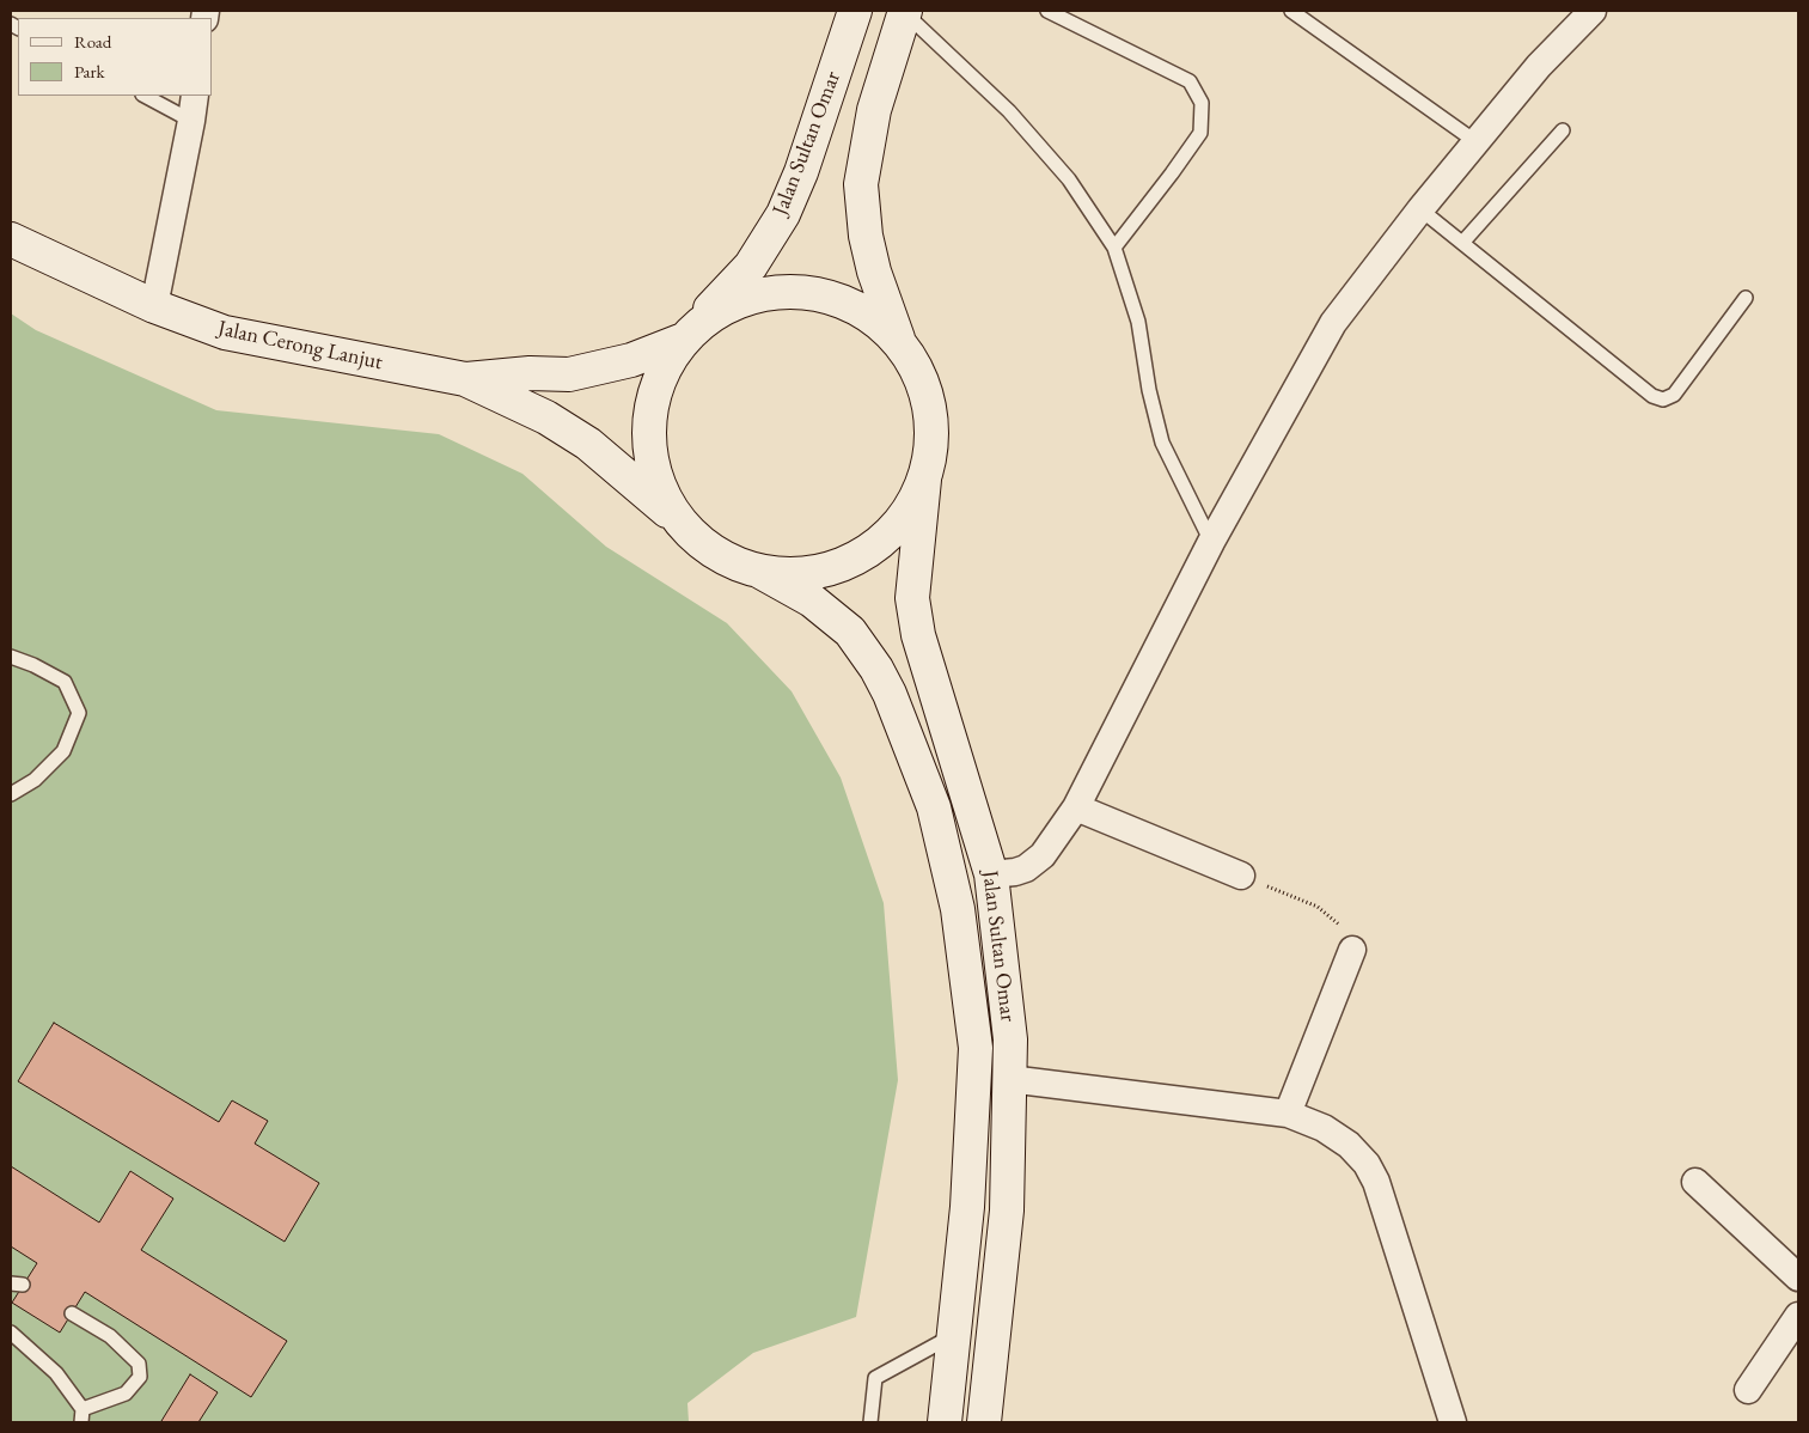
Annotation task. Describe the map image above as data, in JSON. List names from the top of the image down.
{
  "streets": {
    "main road": ["Jalan Sultan Omar", "Jalan Cerong Lanjut"]
  },
  "crossings": [
    ["Jalan Sultan Omar", "Jalan Cerong Lanjut"]
  ],
  "legend": ["Road", "Park"]
}
